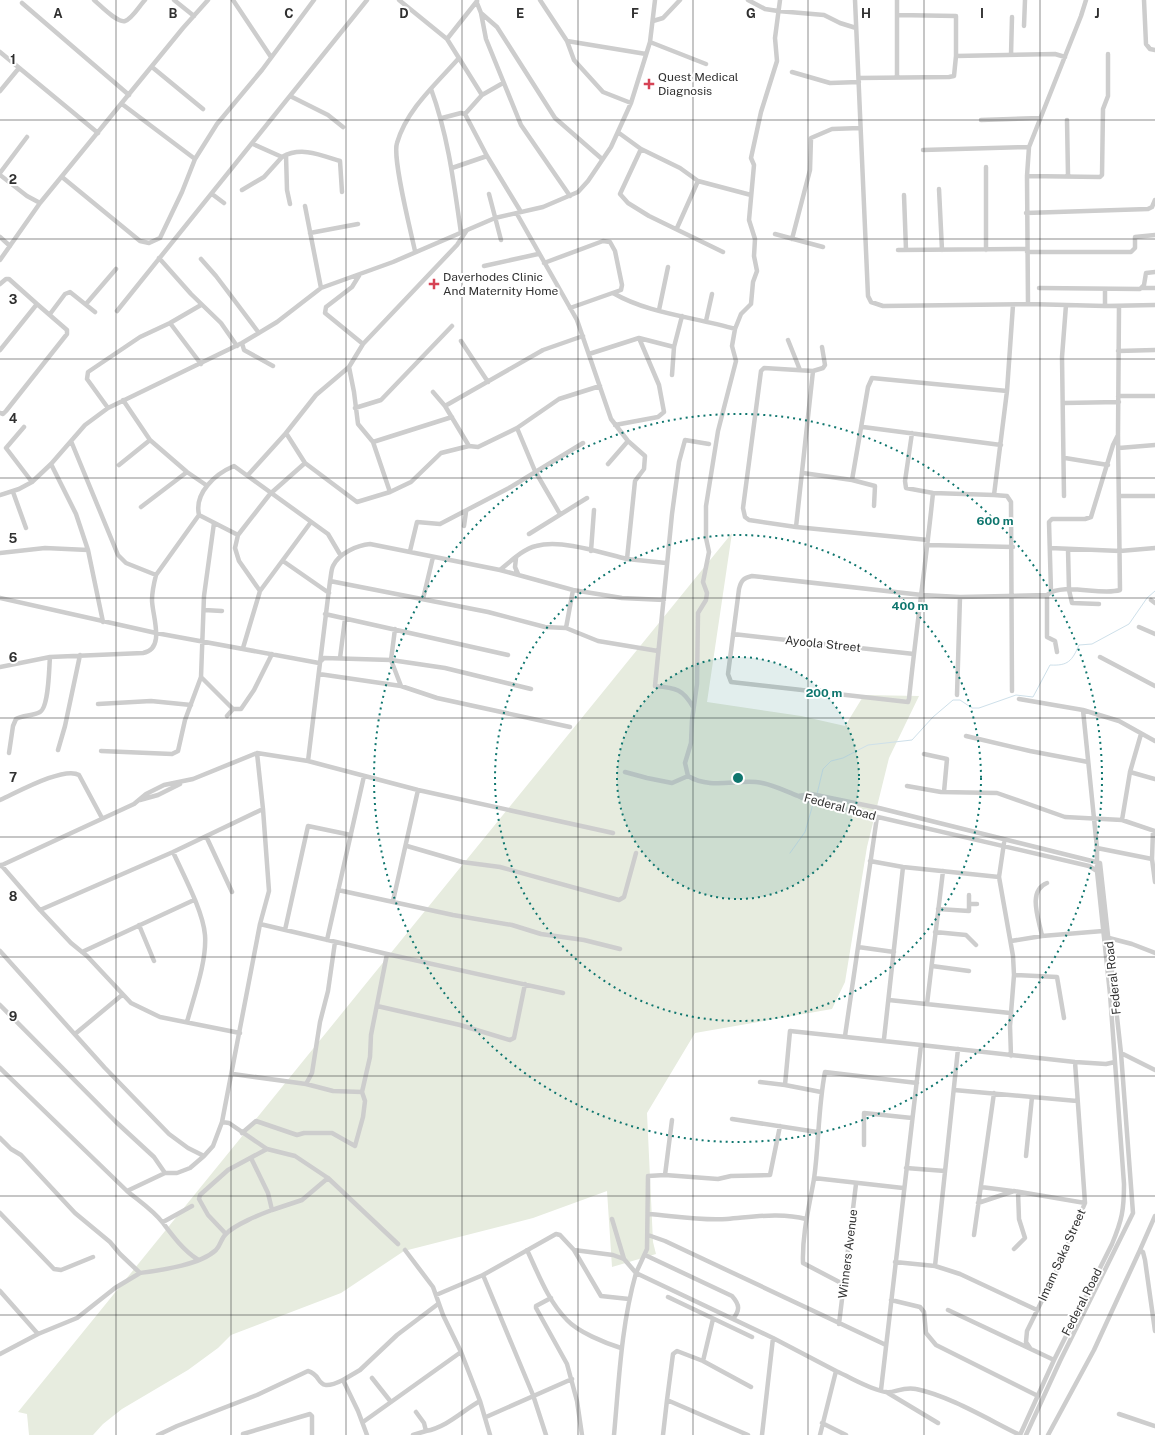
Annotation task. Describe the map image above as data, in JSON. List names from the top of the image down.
{
  "streets": {
    "street": [
      "Ayoola Street",
      "Federal Road",
      "Winners Avenue",
      "Imam Saka Street"
    ]
  },
  "places": {
    "health": ["Quest Medical Diagnosis", "Daverhodes Clinic And Maternity Home"]
  },
  "grid": {
    "columns": [
      "A",
      "B",
      "C",
      "D",
      "E",
      "F",
      "G",
      "H",
      "I",
      "J"
    ],
    "rows": [
      "1",
      "2",
      "3",
      "4",
      "5",
      "6",
      "7",
      "8",
      "9"
    ]
  },
  "rings": ["600 m", "400 m", "200 m"]
}
